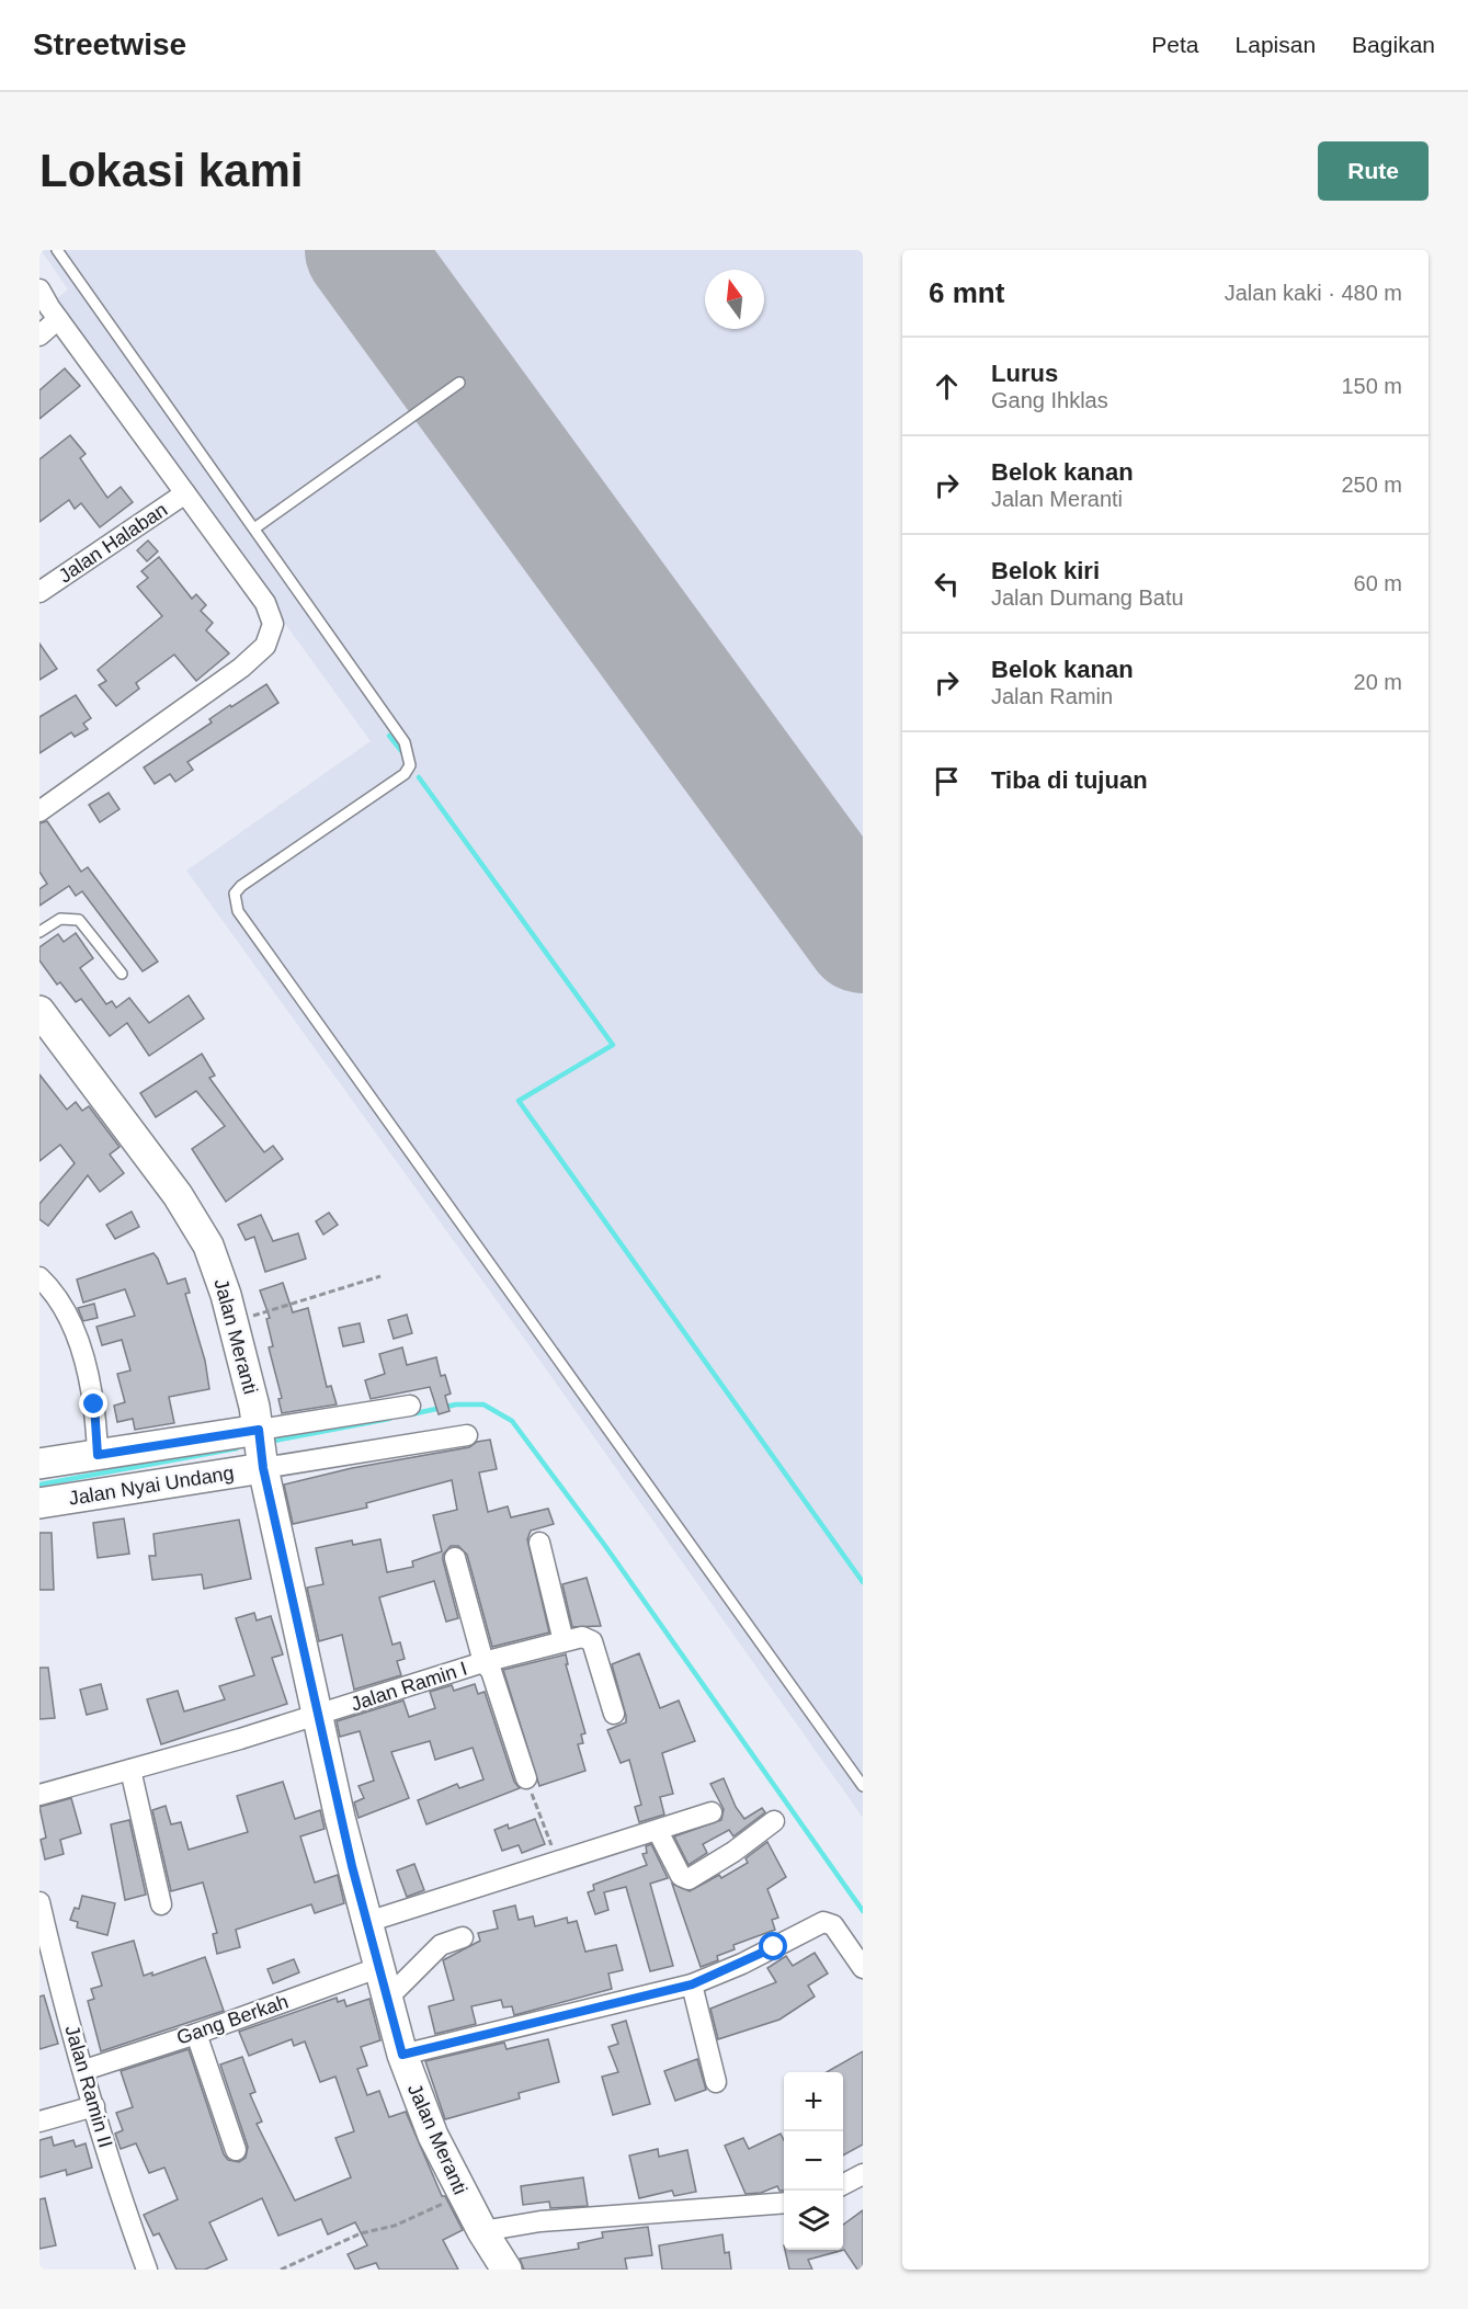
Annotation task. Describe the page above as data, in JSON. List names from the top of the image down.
{
  "streets": {
    "street": [
      "Jalan Halaban",
      "Jalan Meranti",
      "Jalan Nyai Undang",
      "Jalan Ramin I",
      "Gang Berkah",
      "Jalan Ramin II"
    ]
  },
  "crossings": [
    ["Jalan Meranti", "Jalan Nyai Undang"],
    ["Jalan Meranti", "Jalan Ramin I"],
    ["Jalan Meranti", "Gang Berkah"],
    ["Gang Berkah", "Jalan Ramin II"]
  ],
  "north": "top",
  "page": {
    "header": "Streetwise",
    "nav": ["Peta", "Lapisan", "Bagikan"],
    "buttons": "Rute",
    "title": "Lokasi kami",
    "heading": ["6 mnt", "Jalan kaki · 480 m"],
    "list": [
      ["Lurus", "Gang Ihklas", "150 m"],
      ["Belok kanan", "Jalan Meranti", "250 m"],
      ["Belok kiri", "Jalan Dumang Batu", "60 m"],
      ["Belok kanan", "Jalan Ramin", "20 m"],
      "Tiba di tujuan"
    ],
    "map_buttons": ["+", "−"]
  }
}
